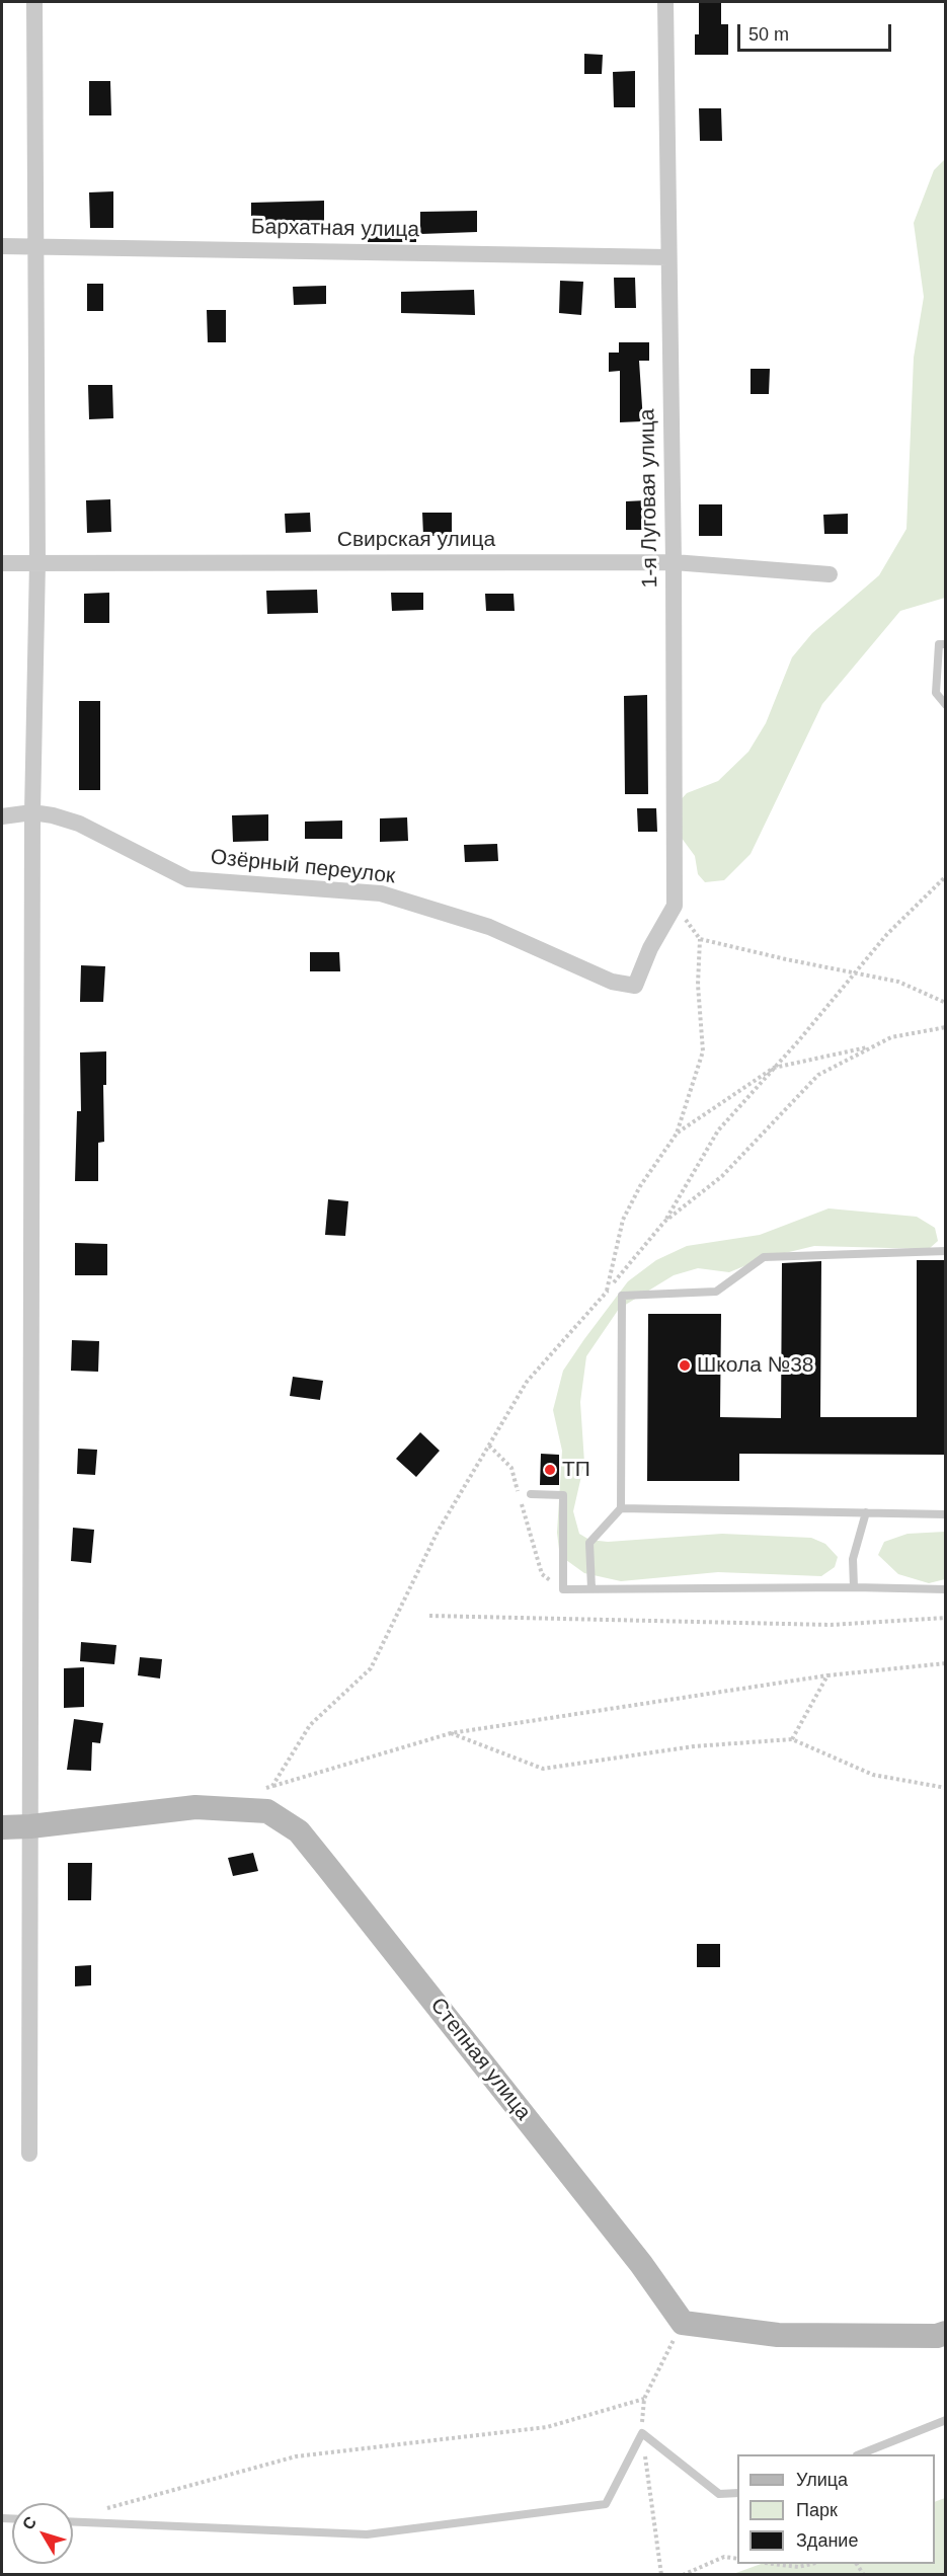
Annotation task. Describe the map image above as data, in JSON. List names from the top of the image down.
{
  "streets": {
    "street": [
      "Бархатная улица",
      "1-я Луговая улица",
      "Свирская улица",
      "Озёрный переулок",
      "Степная улица"
    ]
  },
  "crossings": [
    ["Бархатная улица", "1-я Луговая улица"],
    ["1-я Луговая улица", "Свирская улица"],
    ["1-я Луговая улица", "Озёрный переулок"]
  ],
  "places": ["Школа №38", "ТП"],
  "legend": ["Улица", "Парк", "Здание"],
  "scale_bar": "50 m",
  "north": "top left"
}
